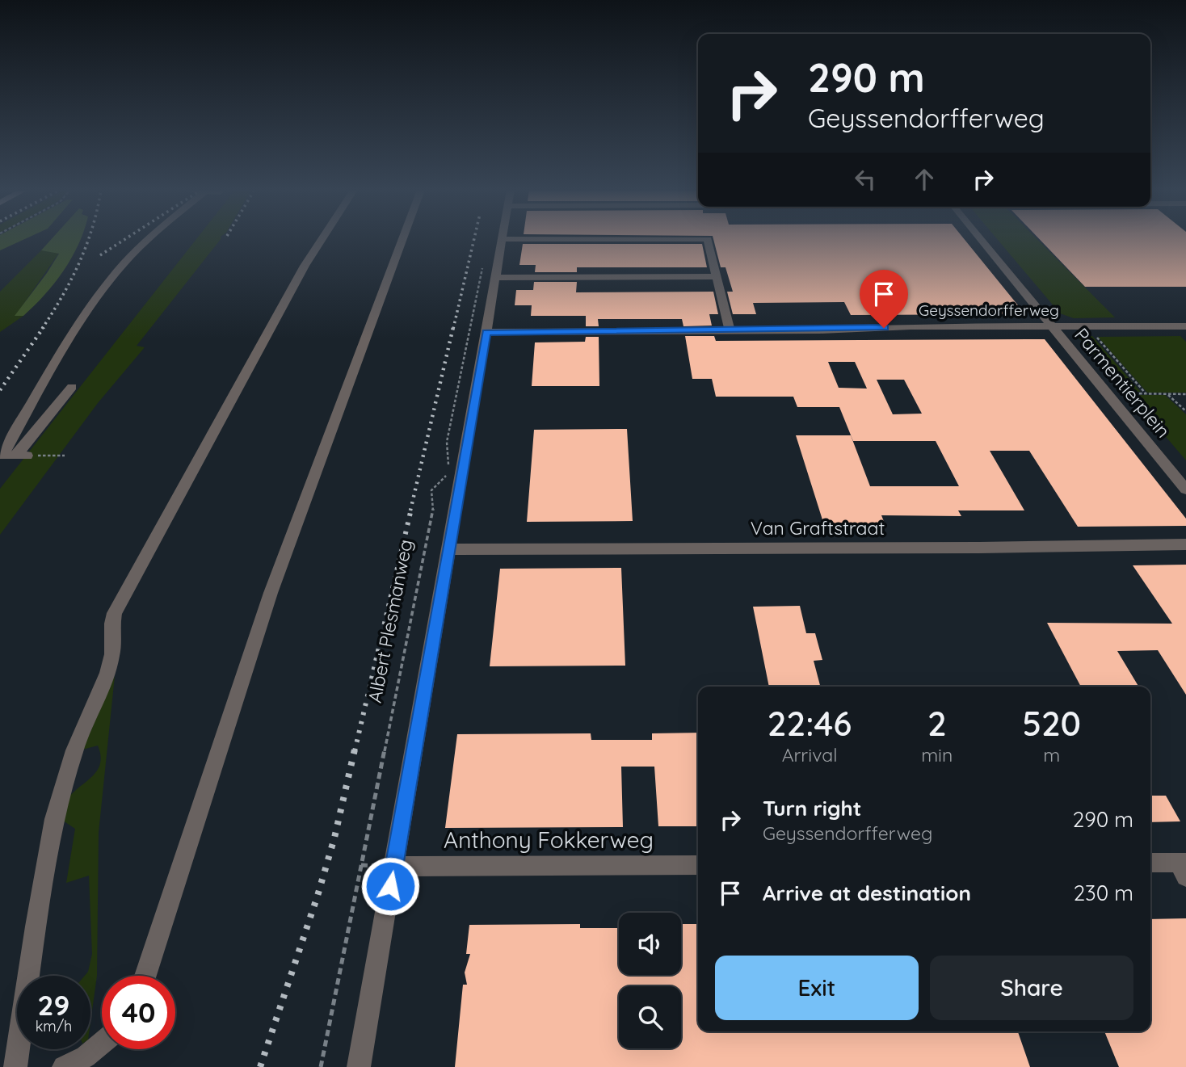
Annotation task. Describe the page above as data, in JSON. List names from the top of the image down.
{
  "streets": {
    "street": [
      "Geyssendorfferweg",
      "Parmentierplein",
      "Van Graftstraat",
      "Anthony Fokkerweg"
    ],
    "path": ["Albert Plesmanweg"]
  },
  "crossings": [
    ["Geyssendorfferweg", "Parmentierplein"]
  ],
  "page": {
    "turn": ["290 m", "Geyssendorfferweg"],
    "eta": [
      "22:46",
      "Arrival",
      "2",
      "min",
      "520",
      "m"
    ],
    "list": [
      {
        "name": "Turn right",
        "note": "Geyssendorfferweg",
        "value": "290 m"
      },
      {
        "name": "Arrive at destination",
        "value": "230 m"
      }
    ],
    "buttons": ["Exit", "Share"],
    "speed": "29 km/h",
    "limit": "40"
  }
}
